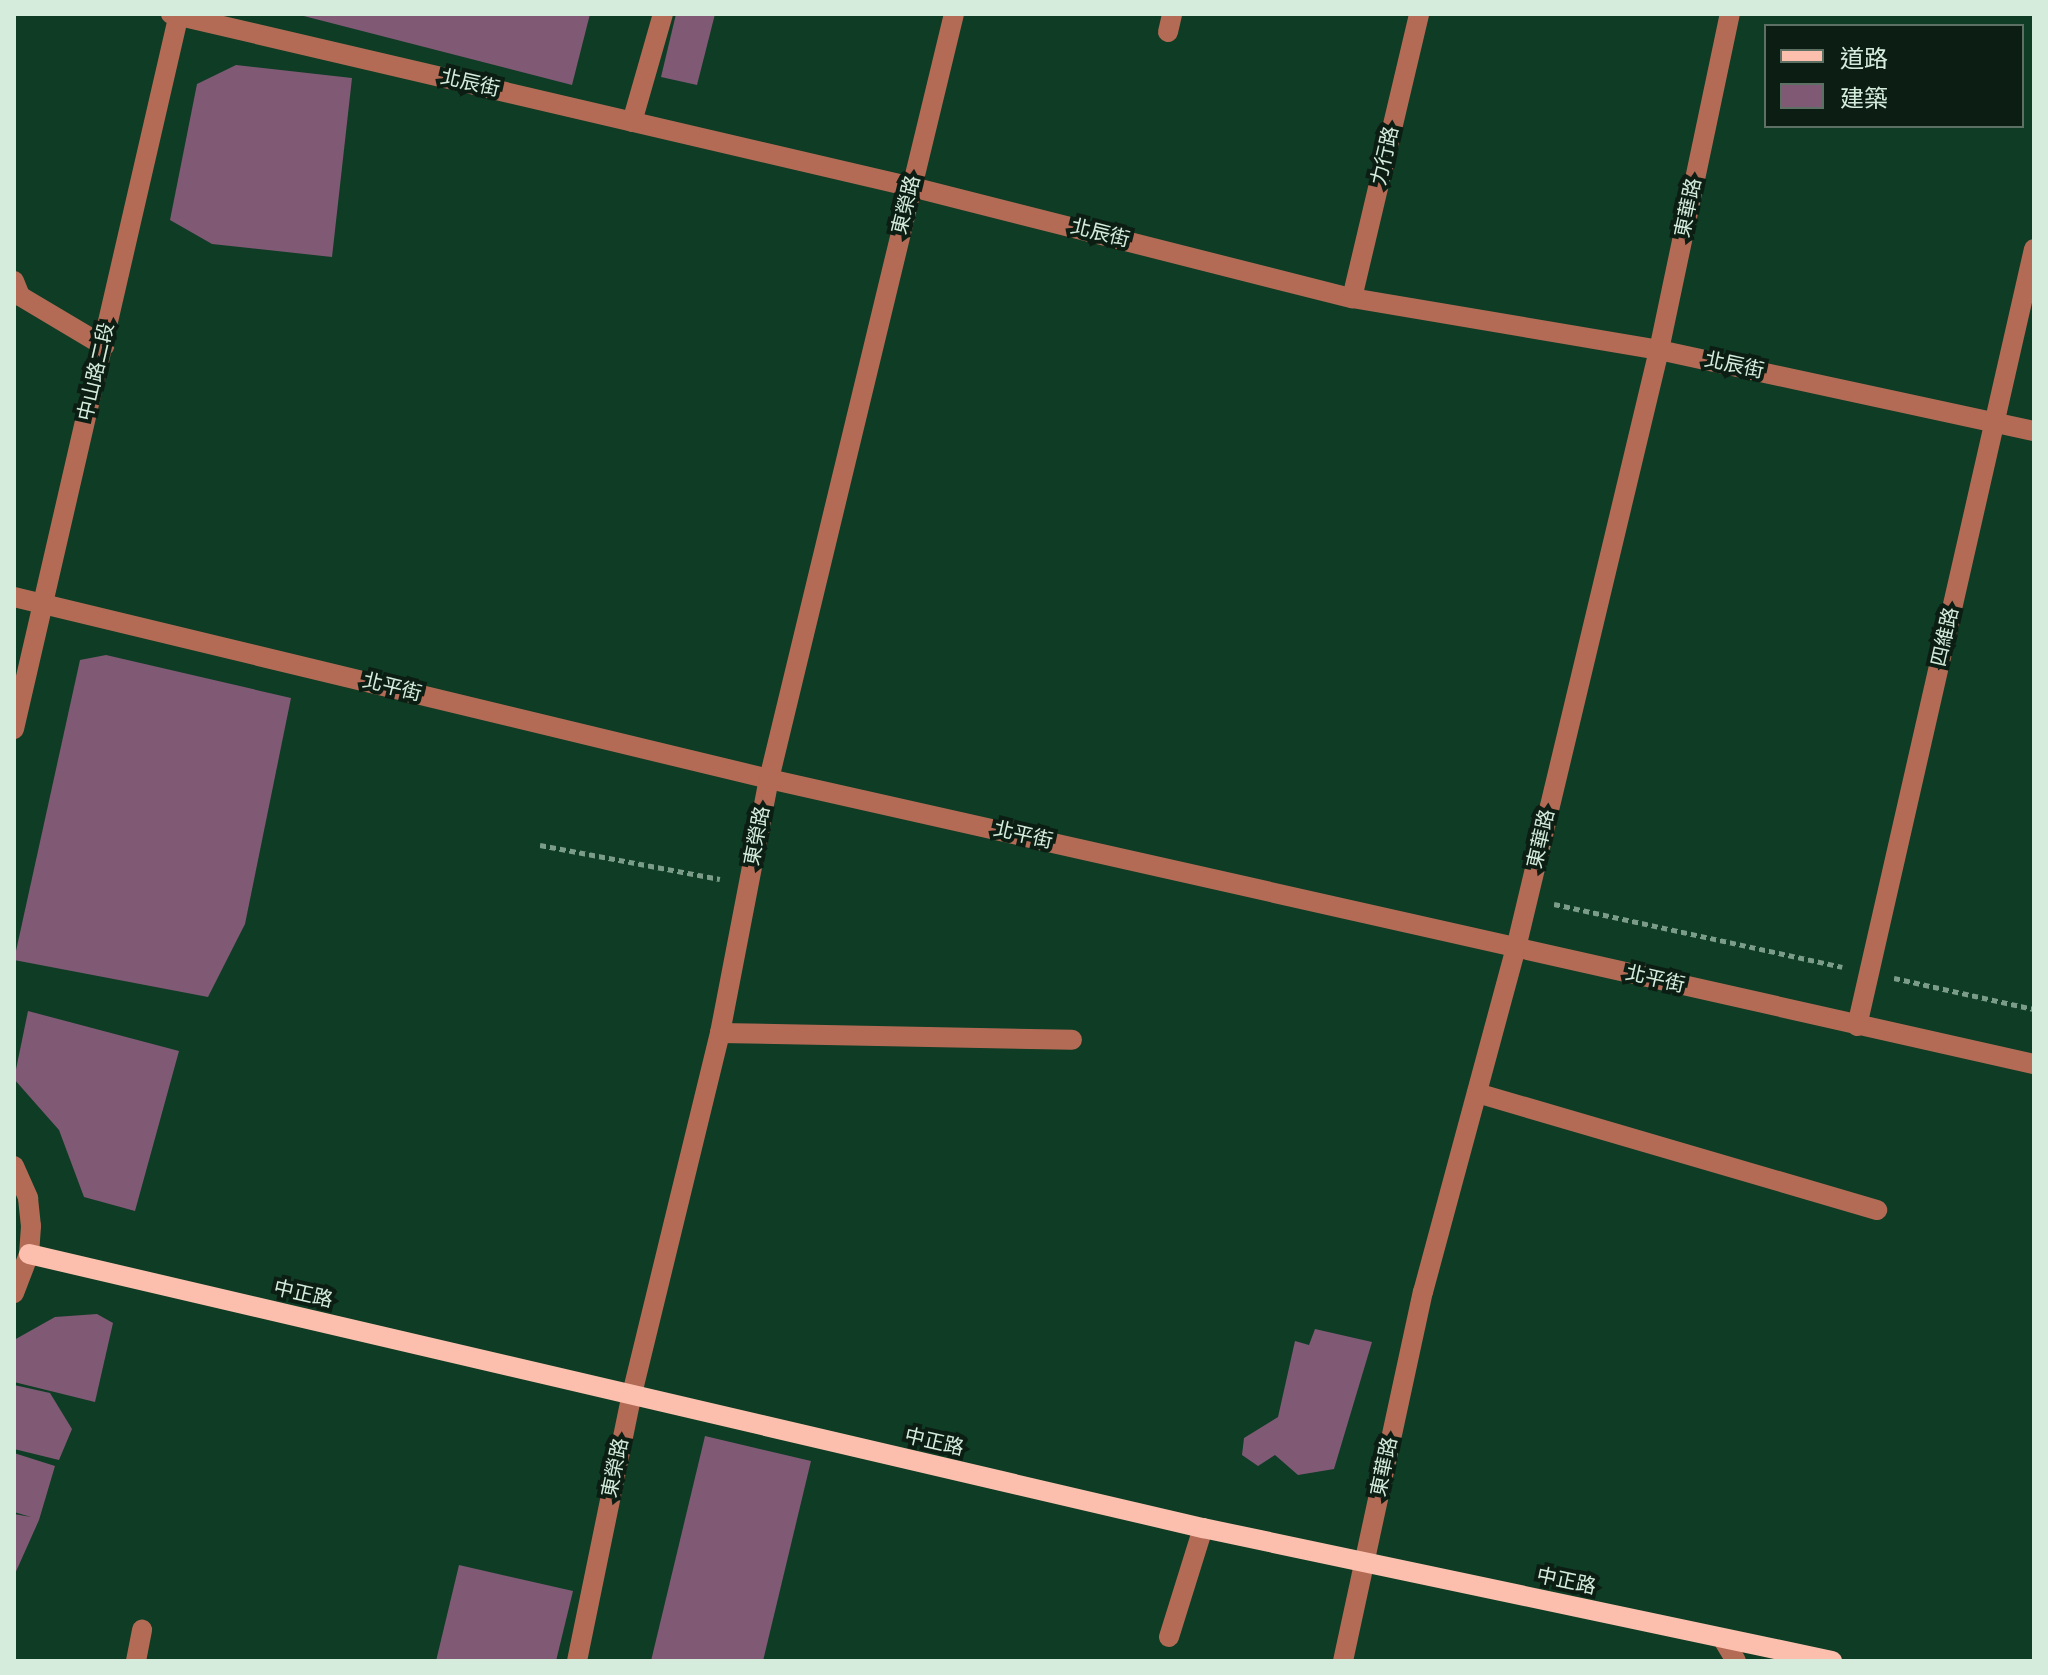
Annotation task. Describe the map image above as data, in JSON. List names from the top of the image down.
{
  "streets": {
    "main road": ["中正路"],
    "street": [
      "北辰街",
      "力行路",
      "東榮路",
      "東華路",
      "中山路二段",
      "四維路",
      "北平街"
    ]
  },
  "crossings": [
    ["北辰街", "力行路"],
    ["北辰街", "東榮路"],
    ["北辰街", "東華路"],
    ["北辰街", "中山路二段"],
    ["北辰街", "四維路"],
    ["東榮路", "北平街"],
    ["東榮路", "中正路"],
    ["東華路", "北平街"],
    ["東華路", "中正路"],
    ["中山路二段", "北平街"],
    ["四維路", "北平街"]
  ],
  "legend": ["道路", "建築"]
}
